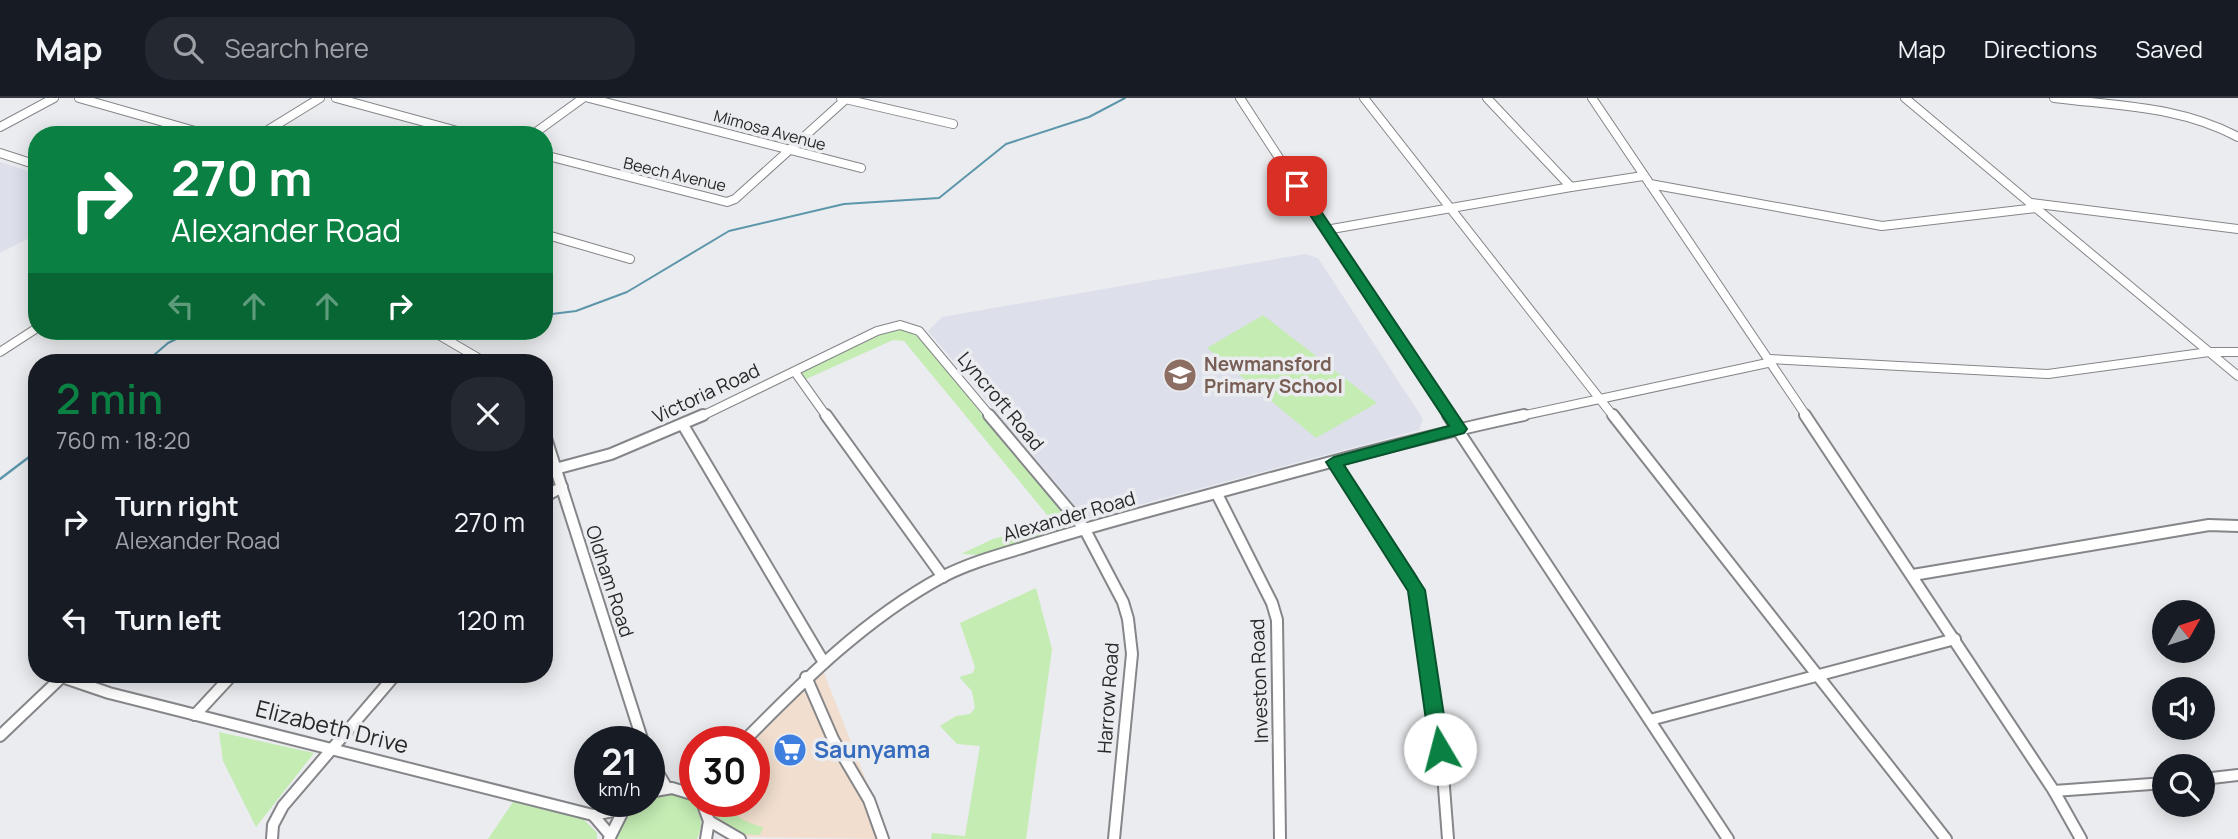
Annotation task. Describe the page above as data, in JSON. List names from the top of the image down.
{
  "streets": {
    "street": [
      "Mimosa Avenue",
      "Beech Avenue",
      "Victoria Road",
      "Lyncroft Road",
      "Alexander Road",
      "Oldham Road",
      "Investon Road",
      "Harrow Road",
      "Elizabeth Drive"
    ]
  },
  "crossings": [
    ["Mimosa Avenue", "Beech Avenue"],
    ["Victoria Road", "Lyncroft Road"],
    ["Lyncroft Road", "Alexander Road"],
    ["Lyncroft Road", "Harrow Road"],
    ["Alexander Road", "Investon Road"],
    ["Alexander Road", "Harrow Road"]
  ],
  "places": {
    "school or university": ["Newmansford Primary School"],
    "supermarket": ["Saunyama"]
  },
  "north": "top right",
  "page": {
    "header": "Map",
    "search": "Search here",
    "nav": ["Map", "Directions", "Saved"],
    "turn": ["270 m", "Alexander Road"],
    "heading": ["2 min", "760 m · 18:20"],
    "list": [
      {
        "name": "Turn right",
        "note": "Alexander Road",
        "value": "270 m"
      },
      {
        "name": "Turn left",
        "value": "120 m"
      }
    ],
    "speed": "21 km/h",
    "limit": "30"
  }
}
